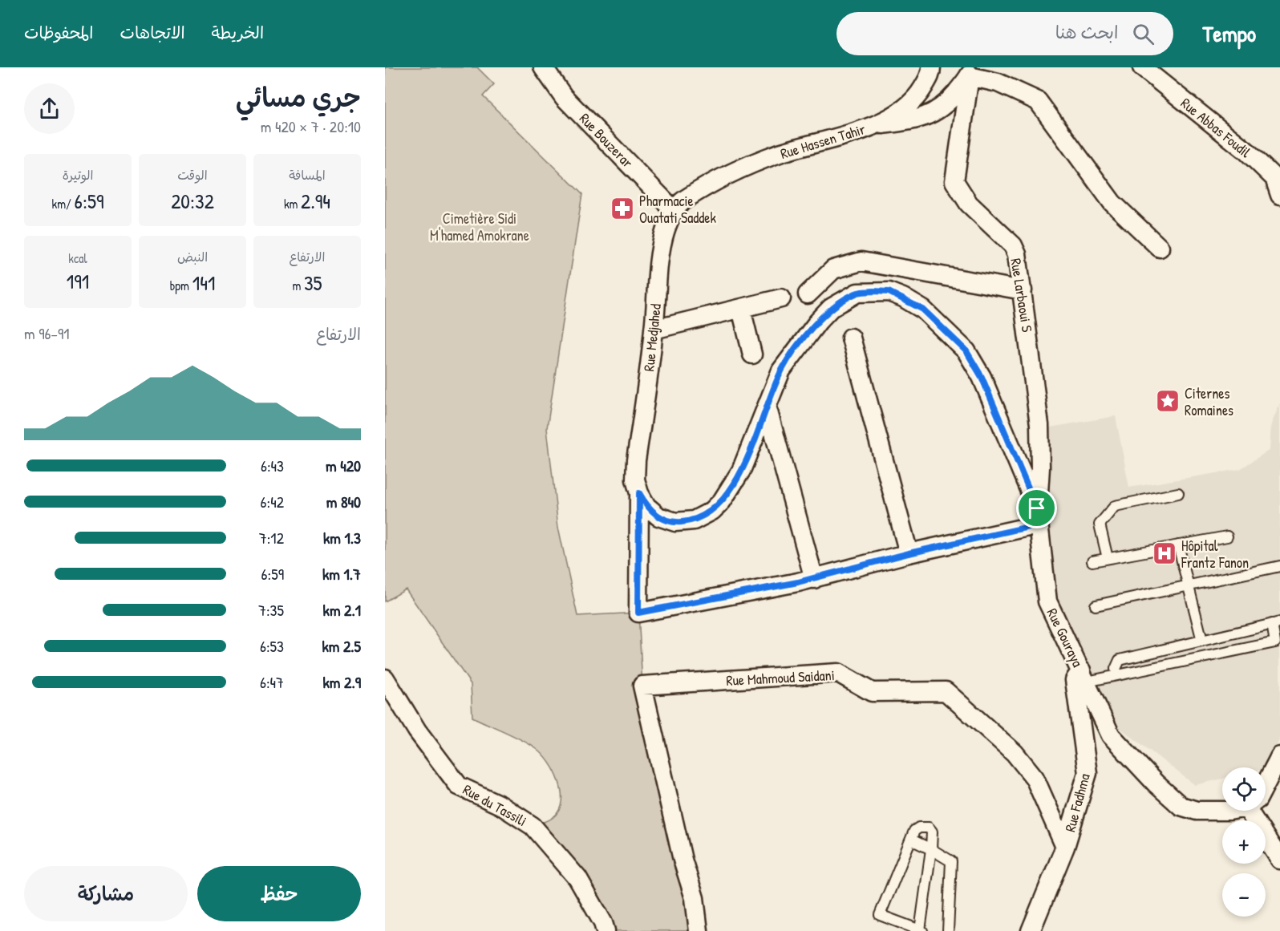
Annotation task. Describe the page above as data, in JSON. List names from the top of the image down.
{
  "streets": {
    "street": [
      "Rue Abbas Foudil",
      "Rue Bouzerar",
      "Rue Hassen Tahir",
      "Rue Larbaoui S",
      "Rue Medjahed",
      "Rue Gouraya",
      "Rue Mahmoud Saidani",
      "Rue Fadhma",
      "Rue du Tassili"
    ]
  },
  "crossings": [
    ["Rue Bouzerar", "Rue Hassen Tahir"],
    ["Rue Bouzerar", "Rue Medjahed"],
    ["Rue Hassen Tahir", "Rue Medjahed"],
    ["Rue Larbaoui S", "Rue Gouraya"],
    ["Rue Medjahed", "Rue Gouraya"],
    ["Rue Gouraya", "Rue Fadhma"],
    ["Rue Mahmoud Saidani", "Rue Fadhma"]
  ],
  "parks": ["Cimetière Sidi M'hamed Amokrane"],
  "places": {
    "pharmacy": ["Pharmacie Ouatati Saddek"],
    "place": ["Citernes Romaines"],
    "hospital": ["Hôpital Frantz Fanon"]
  },
  "page": {
    "header": "Tempo",
    "search": "ابحث هنا",
    "nav": ["الخريطة", "الاتجاهات", "المحفوظات"],
    "heading": ["جري مسائي", "20:10 · 7 × 420 m"],
    "stats": [
      ["المسافة", "2.94 km"],
      ["الوقت", "20:32"],
      ["الوتيرة", "6:59 /km"],
      ["الارتفاع", "35 m"],
      ["النبض", "141 bpm"],
      ["kcal", "191"]
    ],
    "chart": ["الارتفاع", "91–96 m"],
    "list": [
      {
        "name": "420 m",
        "note": "6:43"
      },
      {
        "name": "840 m",
        "note": "6:42"
      },
      {
        "name": "1.3 km",
        "note": "7:12"
      },
      {
        "name": "1.7 km",
        "note": "6:59"
      },
      {
        "name": "2.1 km",
        "note": "7:35"
      },
      {
        "name": "2.5 km",
        "note": "6:53"
      },
      {
        "name": "2.9 km",
        "note": "6:47"
      }
    ],
    "map_buttons": ["+", "−"],
    "buttons": ["حفظ", "مشاركة"]
  }
}
